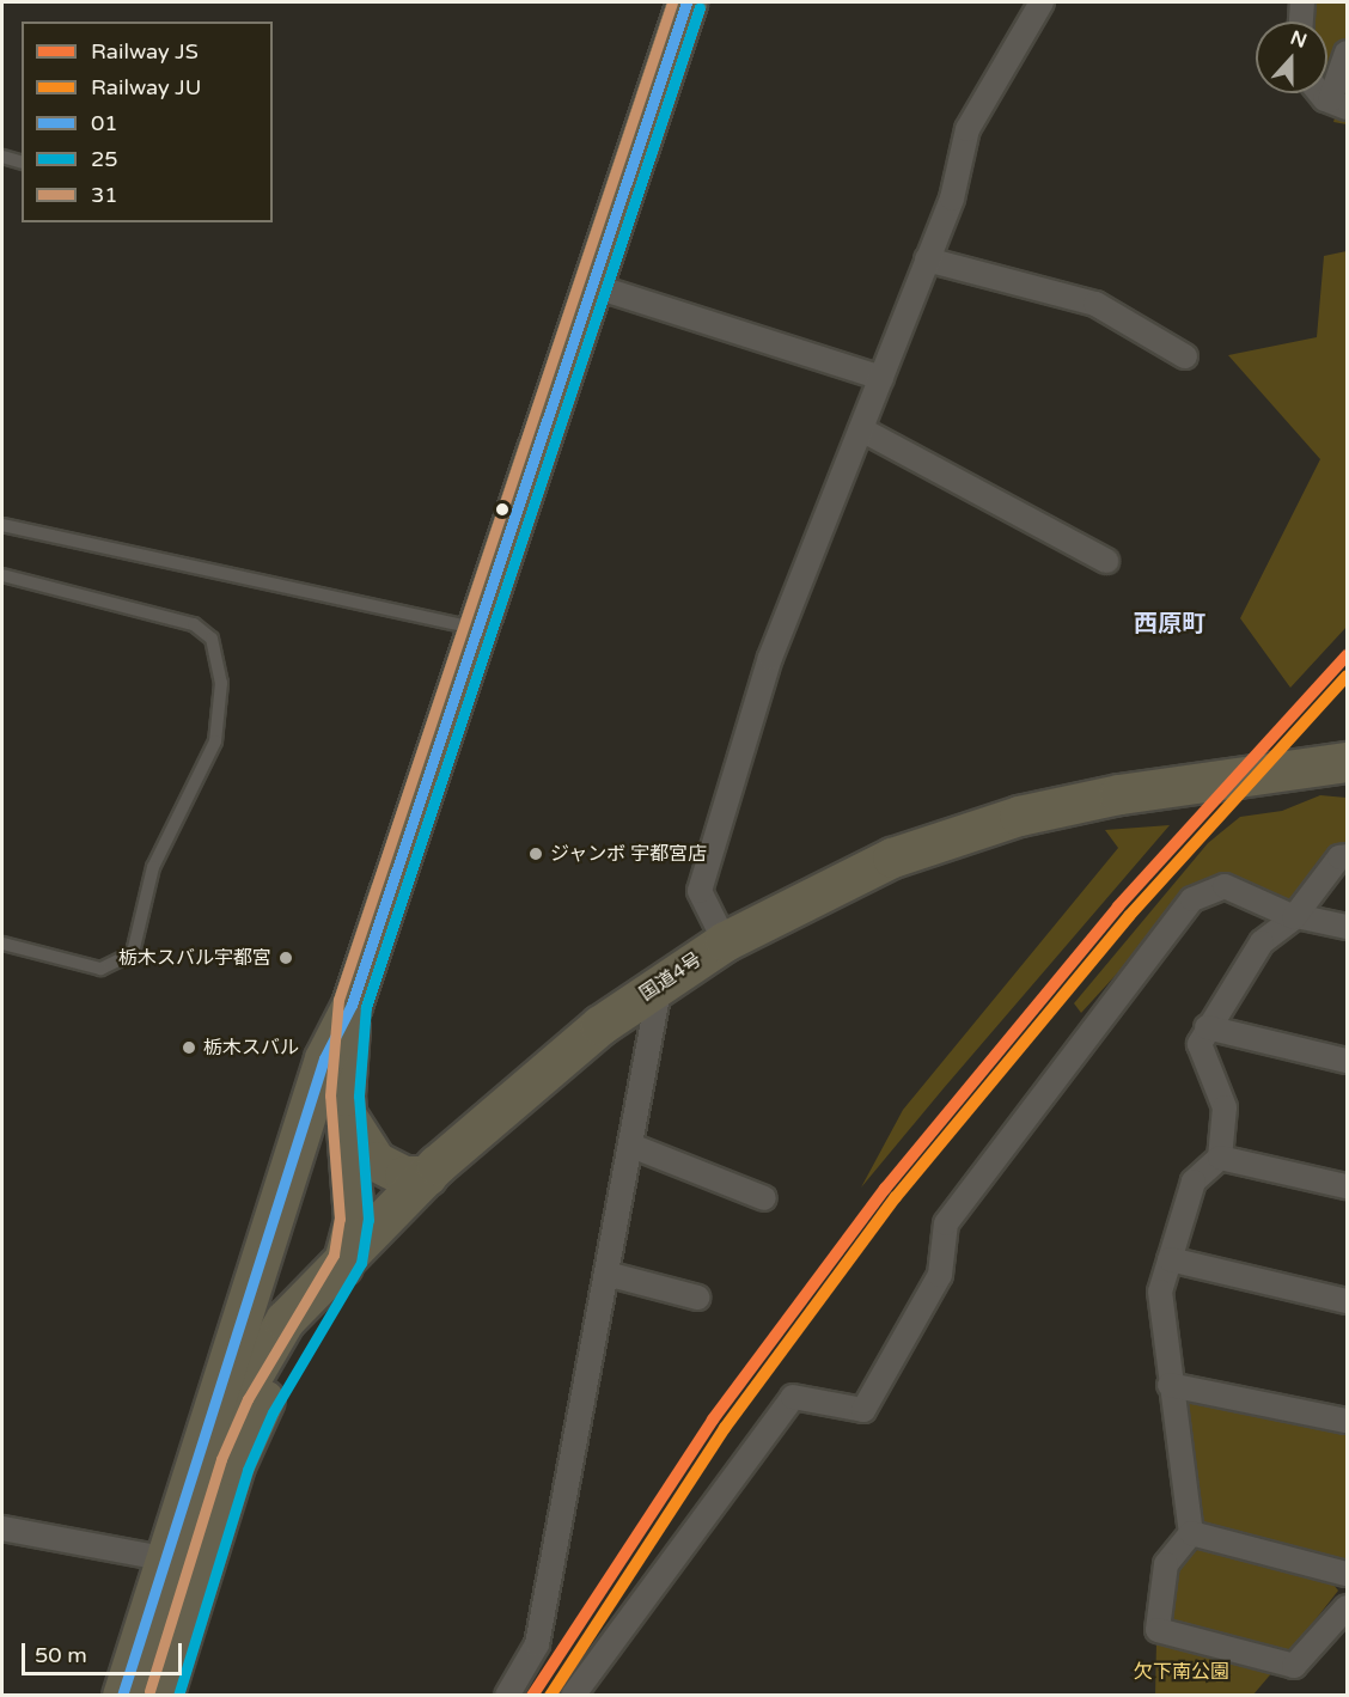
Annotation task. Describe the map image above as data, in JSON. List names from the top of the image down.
{
  "streets": {
    "highway": ["国道4号"]
  },
  "districts": ["西原町"],
  "parks": ["欠下南公園"],
  "places": ["ジャンボ 宇都宮店", "栃木スバル宇都宮", "栃木スバル"],
  "lines": [
    "transit line 01",
    "transit line 31",
    "transit line 25",
    "rail line JS",
    "rail line JU"
  ],
  "legend": [
    "Railway JS",
    "Railway JU",
    "01",
    "25",
    "31"
  ],
  "scale_bar": "50 m",
  "north": "top"
}
